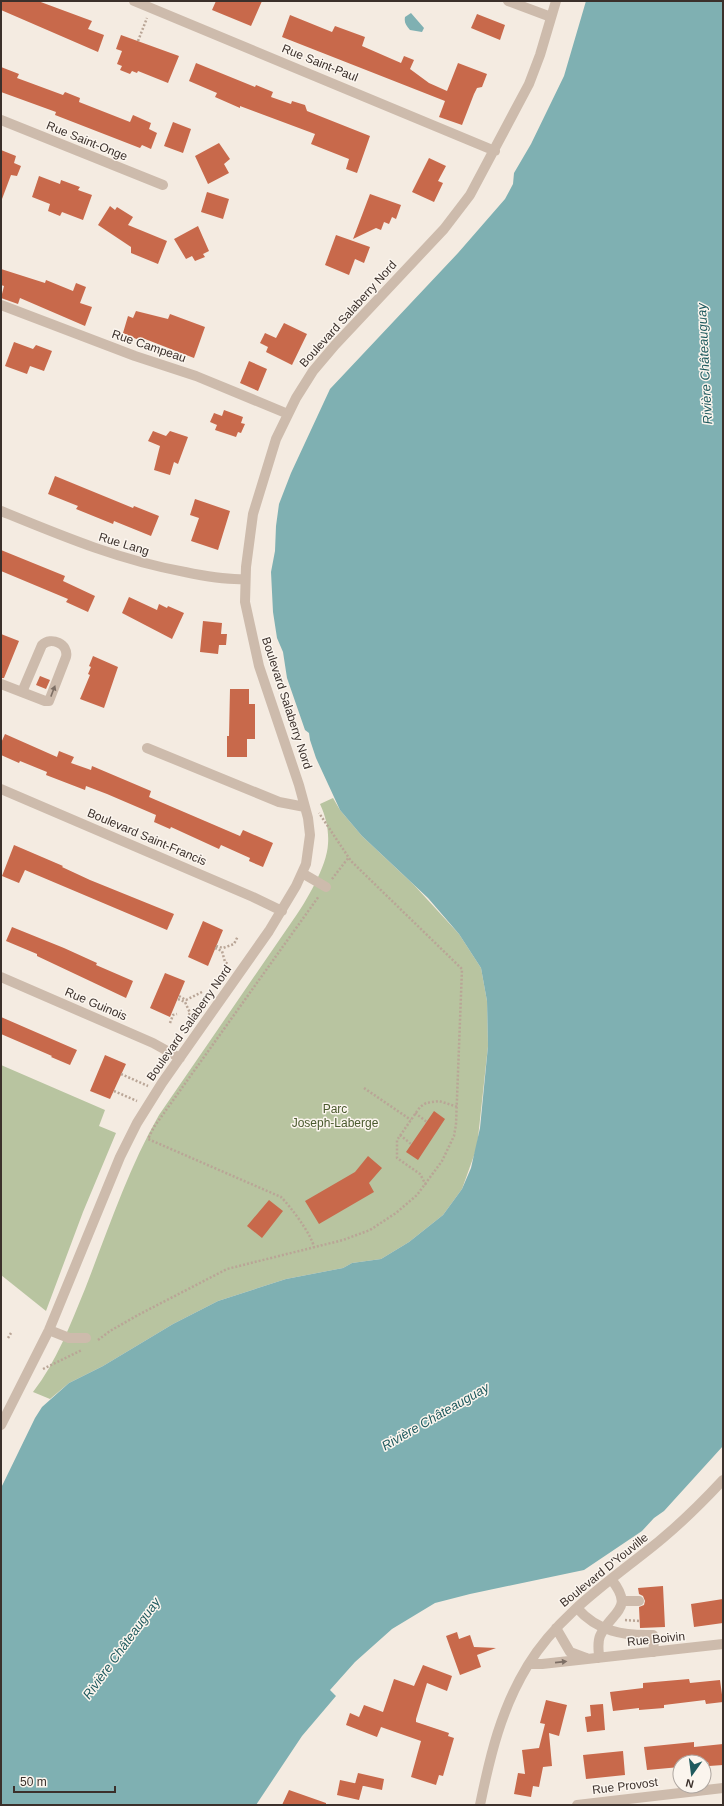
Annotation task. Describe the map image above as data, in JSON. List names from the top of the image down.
{
  "streets": {
    "street": [
      "Rue Saint-Paul",
      "Rue Saint-Onge",
      "Boulevard Salaberry Nord",
      "Rue Campeau",
      "Rue Lang",
      "Boulevard Saint-Francis",
      "Rue Guinois",
      "Boulevard D'Youville",
      "Rue Boivin",
      "Rue Provost"
    ]
  },
  "crossings": [
    ["Rue Saint-Paul", "Boulevard Salaberry Nord"],
    ["Boulevard Salaberry Nord", "Rue Campeau"],
    ["Boulevard Salaberry Nord", "Rue Lang"],
    ["Boulevard Salaberry Nord", "Boulevard Saint-Francis"],
    ["Boulevard Salaberry Nord", "Rue Guinois"],
    ["Boulevard D'Youville", "Rue Boivin"]
  ],
  "water": ["Rivière Châteauguay"],
  "parks": ["Parc Joseph-Laberge"],
  "scale_bar": "50 m",
  "north": "bottom"
}
